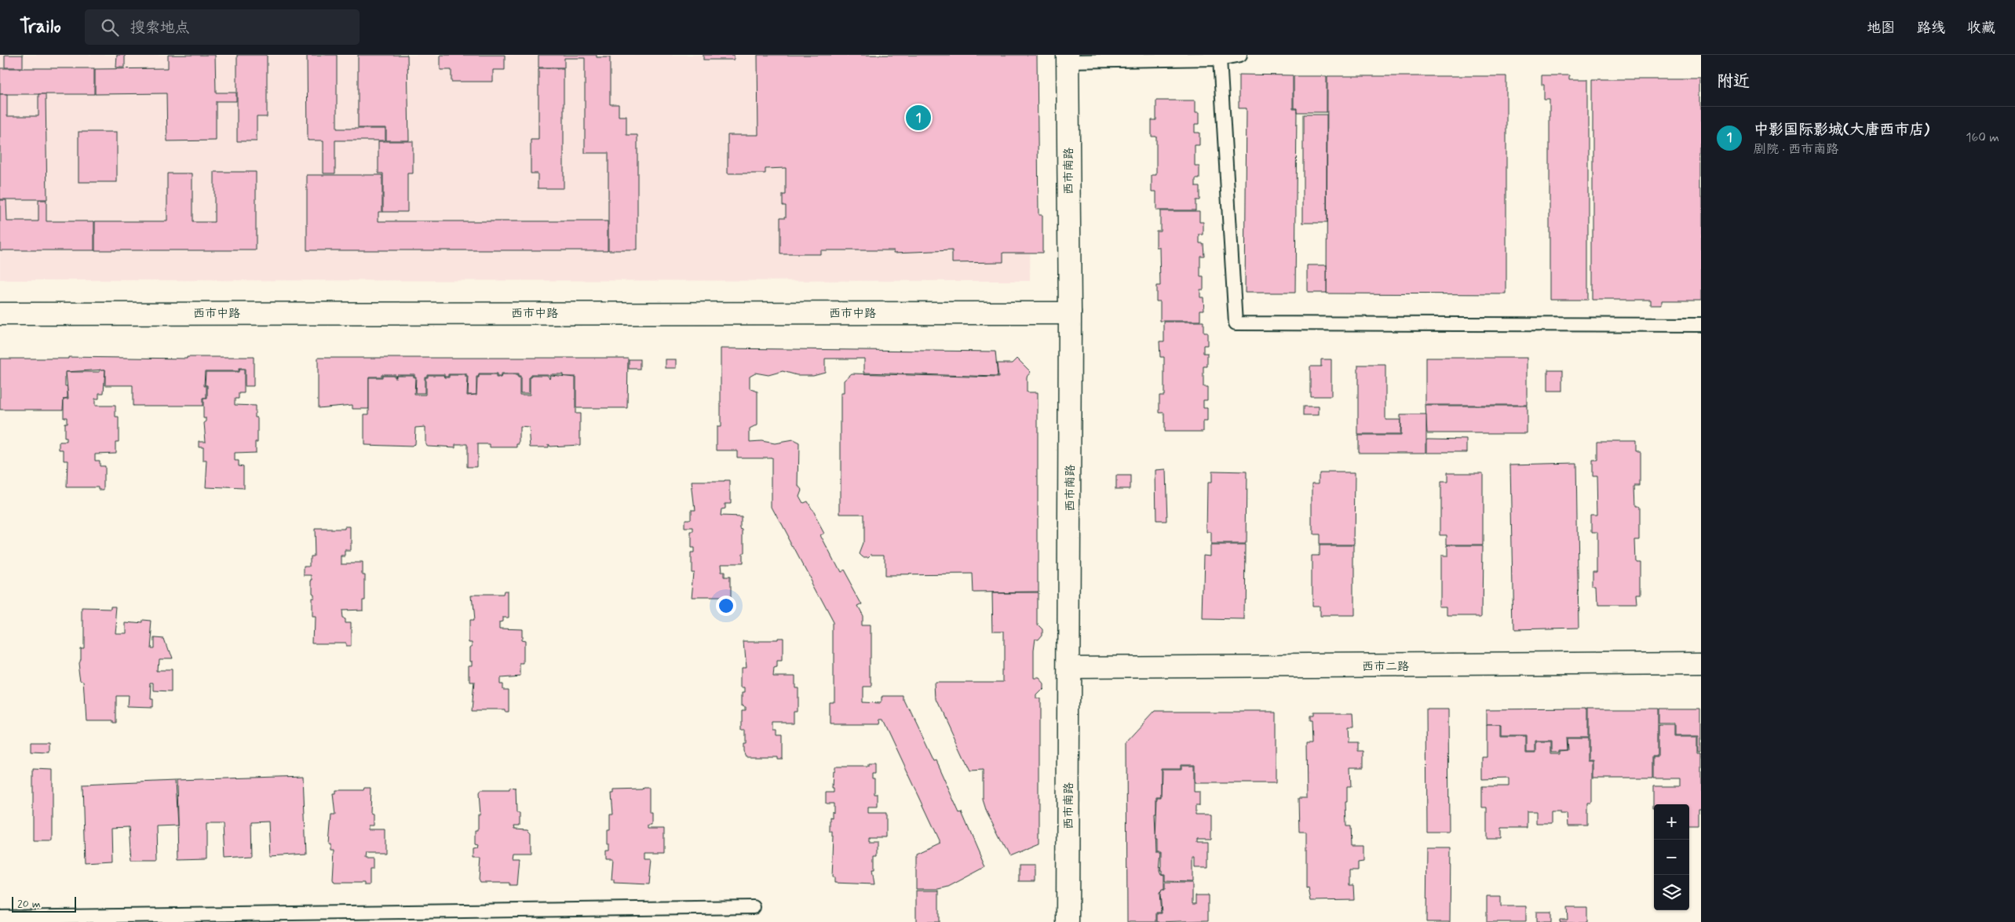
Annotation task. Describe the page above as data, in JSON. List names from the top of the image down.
{
  "streets": {
    "street": ["西市南路", "西市中路", "西市二路"]
  },
  "crossings": [
    ["西市南路", "西市中路"],
    ["西市南路", "西市二路"]
  ],
  "scale_bar": "20 m",
  "page": {
    "header": "Trailo",
    "search": "搜索地点",
    "nav": ["地图", "路线", "收藏"],
    "heading": "附近",
    "pins": "1",
    "list": [
      {
        "mark": "1",
        "name": "中影国际影城(大唐西市店)",
        "note": "剧院 · 西市南路",
        "value": "160 m"
      }
    ],
    "map_buttons": ["+", "−"],
    "scale": "20 m"
  }
}
